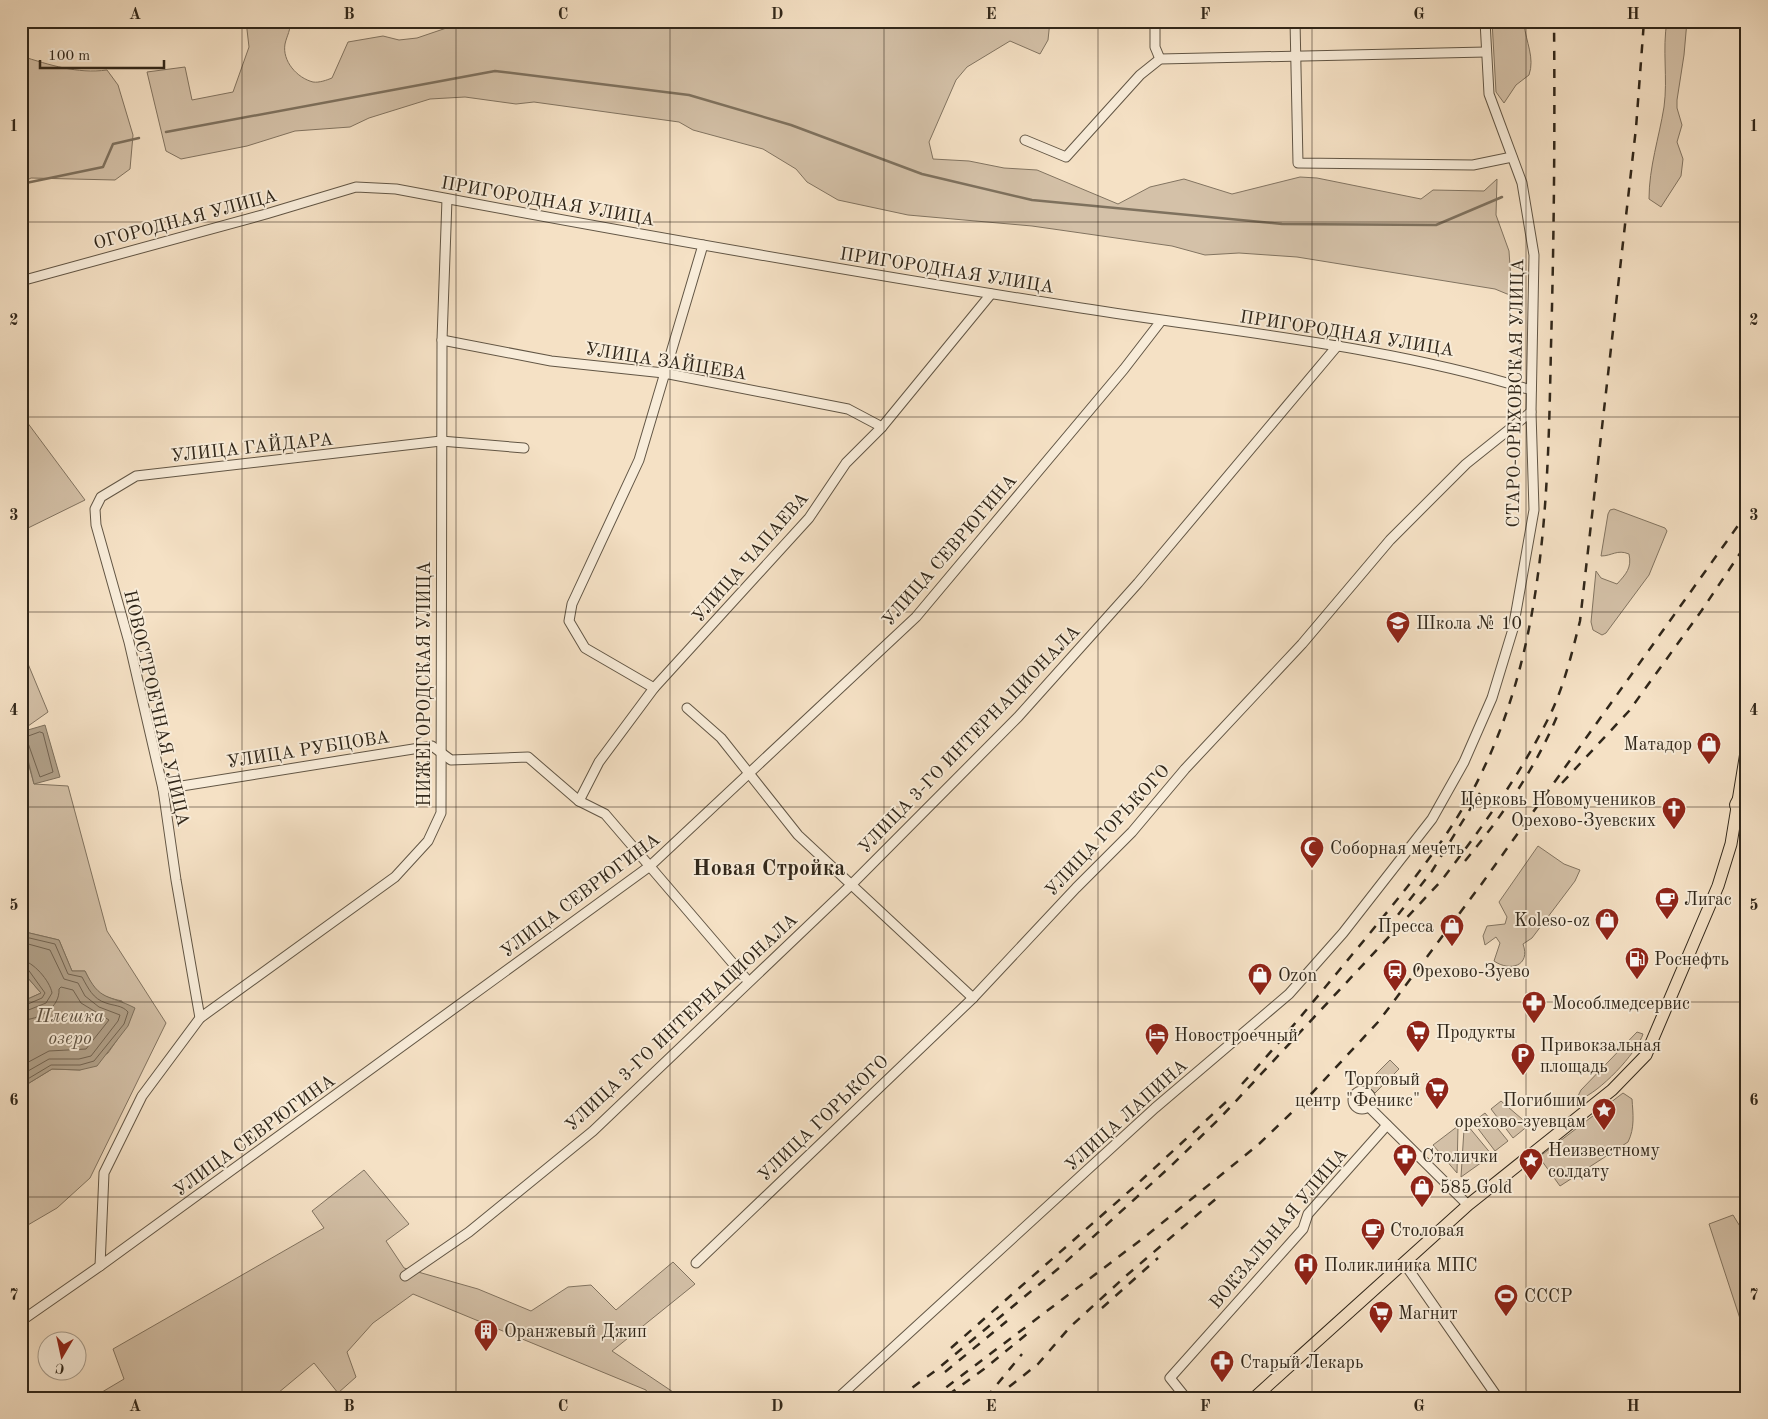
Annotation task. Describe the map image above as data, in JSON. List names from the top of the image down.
{
  "streets": {
    "street": [
      "ПРИГОРОДНАЯ УЛИЦА",
      "ОГОРОДНАЯ УЛИЦА",
      "УЛИЦА ЗАЙЦЕВА",
      "СТАРО-ОРЕХОВСКАЯ УЛИЦА",
      "УЛИЦА ГАЙДАРА",
      "УЛИЦА СЕВРЮГИНА",
      "УЛИЦА ЧАПАЕВА",
      "НИЖЕГОРОДСКАЯ УЛИЦА",
      "НОВОСТРОЕЧНАЯ УЛИЦА",
      "УЛИЦА 3-ГО ИНТЕРНАЦИОНАЛА",
      "УЛИЦА РУБЦОВА",
      "УЛИЦА ГОРЬКОГО",
      "УЛИЦА ЛАПИНА",
      "ВОКЗАЛЬНАЯ УЛИЦА"
    ]
  },
  "crossings": [
    ["ПРИГОРОДНАЯ УЛИЦА", "ОГОРОДНАЯ УЛИЦА"],
    ["ПРИГОРОДНАЯ УЛИЦА", "СТАРО-ОРЕХОВСКАЯ УЛИЦА"],
    ["ПРИГОРОДНАЯ УЛИЦА", "УЛИЦА СЕВРЮГИНА"],
    ["ПРИГОРОДНАЯ УЛИЦА", "УЛИЦА ЧАПАЕВА"],
    ["ПРИГОРОДНАЯ УЛИЦА", "НИЖЕГОРОДСКАЯ УЛИЦА"],
    ["ПРИГОРОДНАЯ УЛИЦА", "УЛИЦА 3-ГО ИНТЕРНАЦИОНАЛА"],
    ["УЛИЦА ЗАЙЦЕВА", "УЛИЦА ЧАПАЕВА"],
    ["УЛИЦА ЗАЙЦЕВА", "НИЖЕГОРОДСКАЯ УЛИЦА"],
    ["СТАРО-ОРЕХОВСКАЯ УЛИЦА", "УЛИЦА ГОРЬКОГО"],
    ["СТАРО-ОРЕХОВСКАЯ УЛИЦА", "УЛИЦА ЛАПИНА"],
    ["УЛИЦА ГАЙДАРА", "НИЖЕГОРОДСКАЯ УЛИЦА"],
    ["УЛИЦА ГАЙДАРА", "НОВОСТРОЕЧНАЯ УЛИЦА"],
    ["УЛИЦА СЕВРЮГИНА", "НИЖЕГОРОДСКАЯ УЛИЦА"],
    ["УЛИЦА СЕВРЮГИНА", "УЛИЦА РУБЦОВА"],
    ["УЛИЦА ЧАПАЕВА", "УЛИЦА РУБЦОВА"],
    ["НИЖЕГОРОДСКАЯ УЛИЦА", "НОВОСТРОЕЧНАЯ УЛИЦА"],
    ["НИЖЕГОРОДСКАЯ УЛИЦА", "УЛИЦА РУБЦОВА"],
    ["НОВОСТРОЕЧНАЯ УЛИЦА", "УЛИЦА РУБЦОВА"],
    ["УЛИЦА 3-ГО ИНТЕРНАЦИОНАЛА", "УЛИЦА РУБЦОВА"]
  ],
  "districts": ["Новая Стройка"],
  "water": ["Плешка озеро"],
  "places": {
    "school or university": ["Школа № 10"],
    "shop": [
      "Матадор",
      "Koleso-oz",
      "Пресса",
      "Ozon",
      "585 Gold"
    ],
    "church": ["Церковь Новомучеников Орехово-Зуевских"],
    "mosque": ["Соборная мечеть"],
    "cafe": ["Лигас", "Столовая"],
    "fuel station": ["Роснефть"],
    "station": ["Орехово-Зуево"],
    "pharmacy": ["Мособлмедсервис", "Столички", "Старый Лекарь"],
    "supermarket": ["Продукты", "Торговый центр \"Феникс\"", "Магнит"],
    "hotel": ["Новостроечный"],
    "parking": ["Привокзальная площадь"],
    "place": ["Погибшим орехово-зуевцам", "Неизвестному солдату"],
    "hospital": ["Поликлиника МПС"],
    "sports": ["СССР"],
    "building": ["Оранжевый Джип"]
  },
  "scale_bar": "100 m",
  "north": "bottom",
  "grid": {
    "columns": [
      "A",
      "B",
      "C",
      "D",
      "E",
      "F",
      "G",
      "H"
    ],
    "rows": [
      "1",
      "2",
      "3",
      "4",
      "5",
      "6",
      "7"
    ]
  }
}
